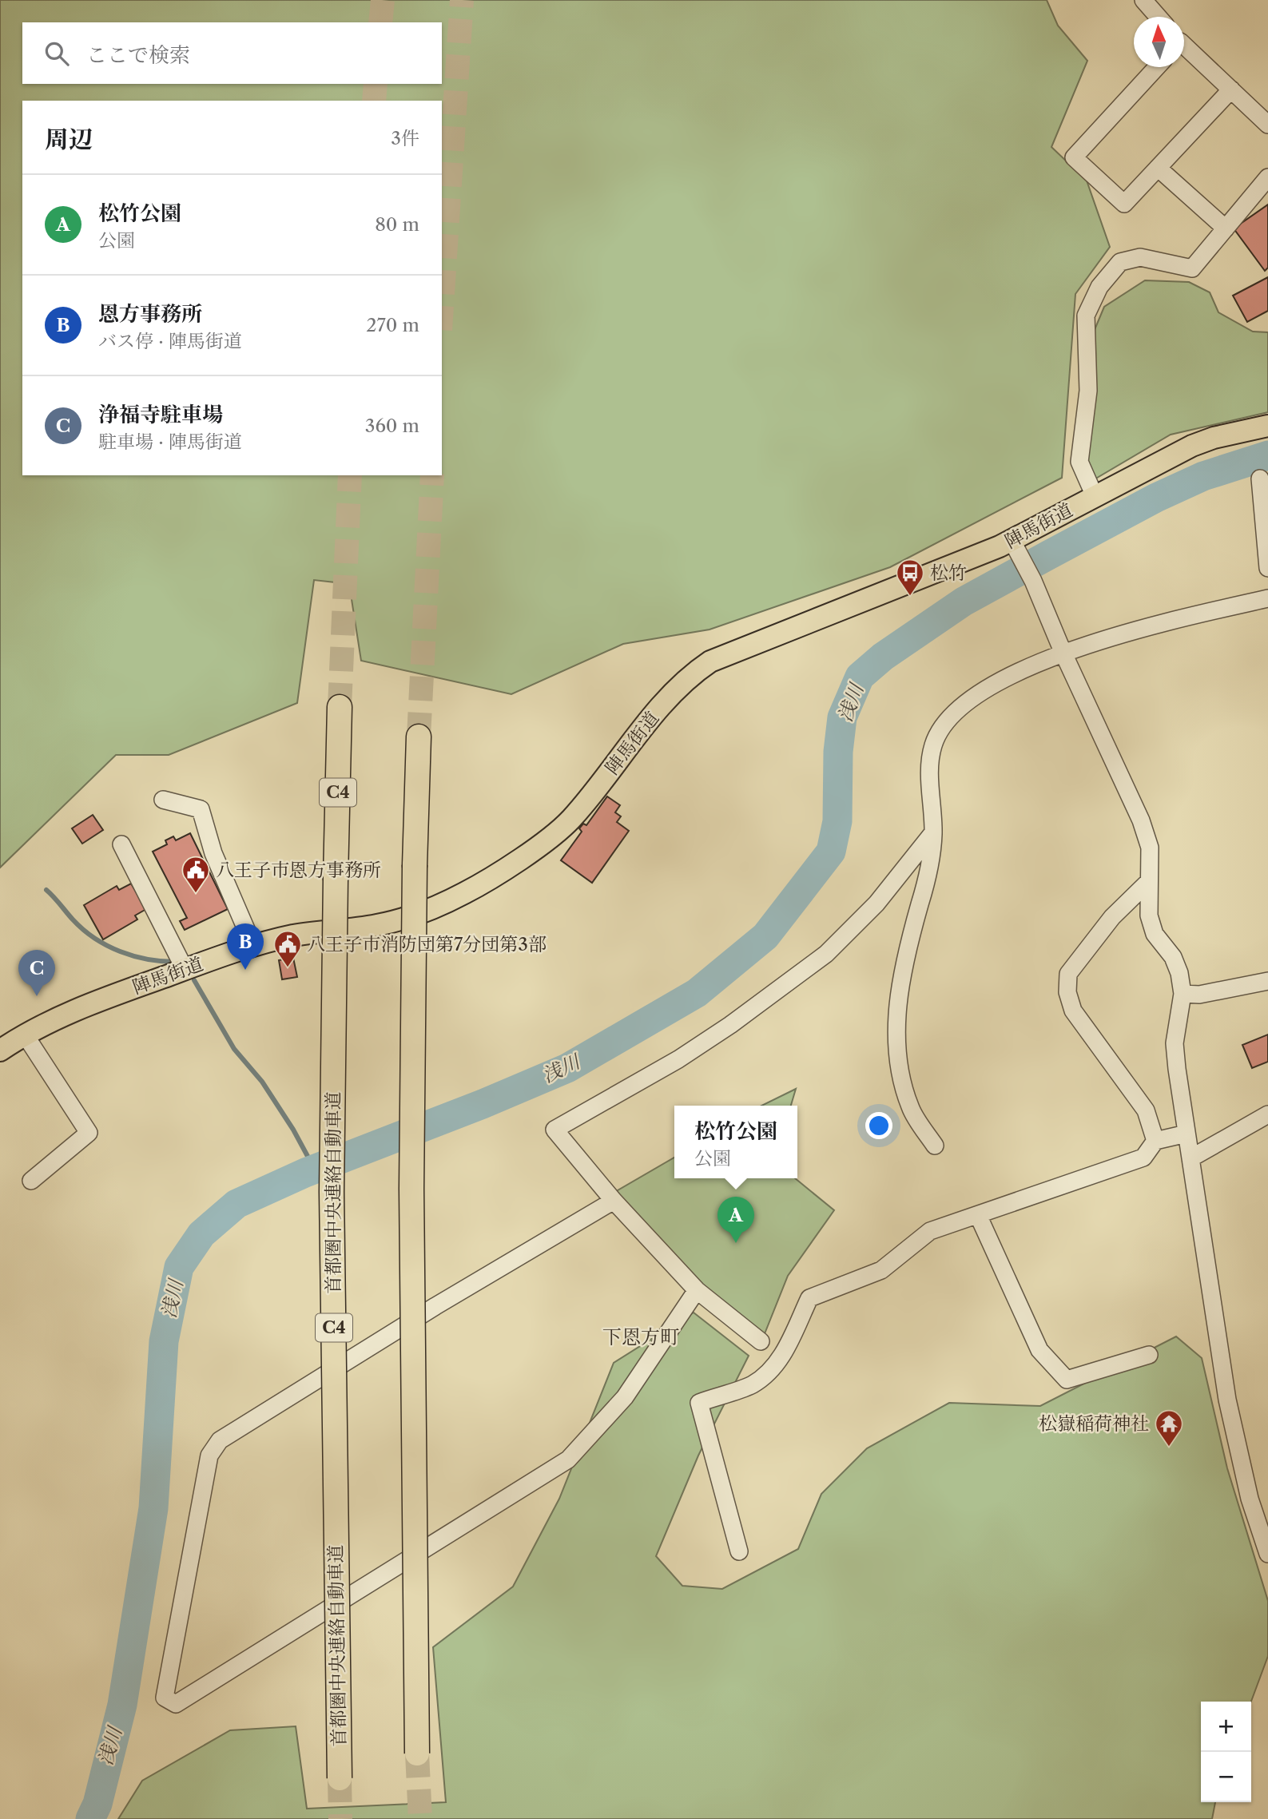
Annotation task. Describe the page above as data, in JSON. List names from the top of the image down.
{
  "streets": {
    "highway": ["C4", "首都圏中央連絡自動車道"],
    "main road": ["陣馬街道"]
  },
  "districts": ["下恩方町"],
  "water": ["浅川"],
  "places": {
    "bus stop": ["松竹"],
    "public building": ["八王子市恩方事務所", "八王子市消防団第7分団第3部"],
    "temple": ["松嶽稲荷神社"]
  },
  "north": "top",
  "page": {
    "search": "ここで検索",
    "heading": ["周辺", "3件"],
    "list": [
      {
        "mark": "A",
        "name": "松竹公園",
        "note": "公園",
        "value": "80 m"
      },
      {
        "mark": "B",
        "name": "恩方事務所",
        "note": "バス停 · 陣馬街道",
        "value": "270 m"
      },
      {
        "mark": "C",
        "name": "浄福寺駐車場",
        "note": "駐車場 · 陣馬街道",
        "value": "360 m"
      }
    ],
    "pins": ["B", "C", "A"],
    "popup": ["松竹公園", "公園"],
    "map_buttons": ["+", "−"]
  }
}
